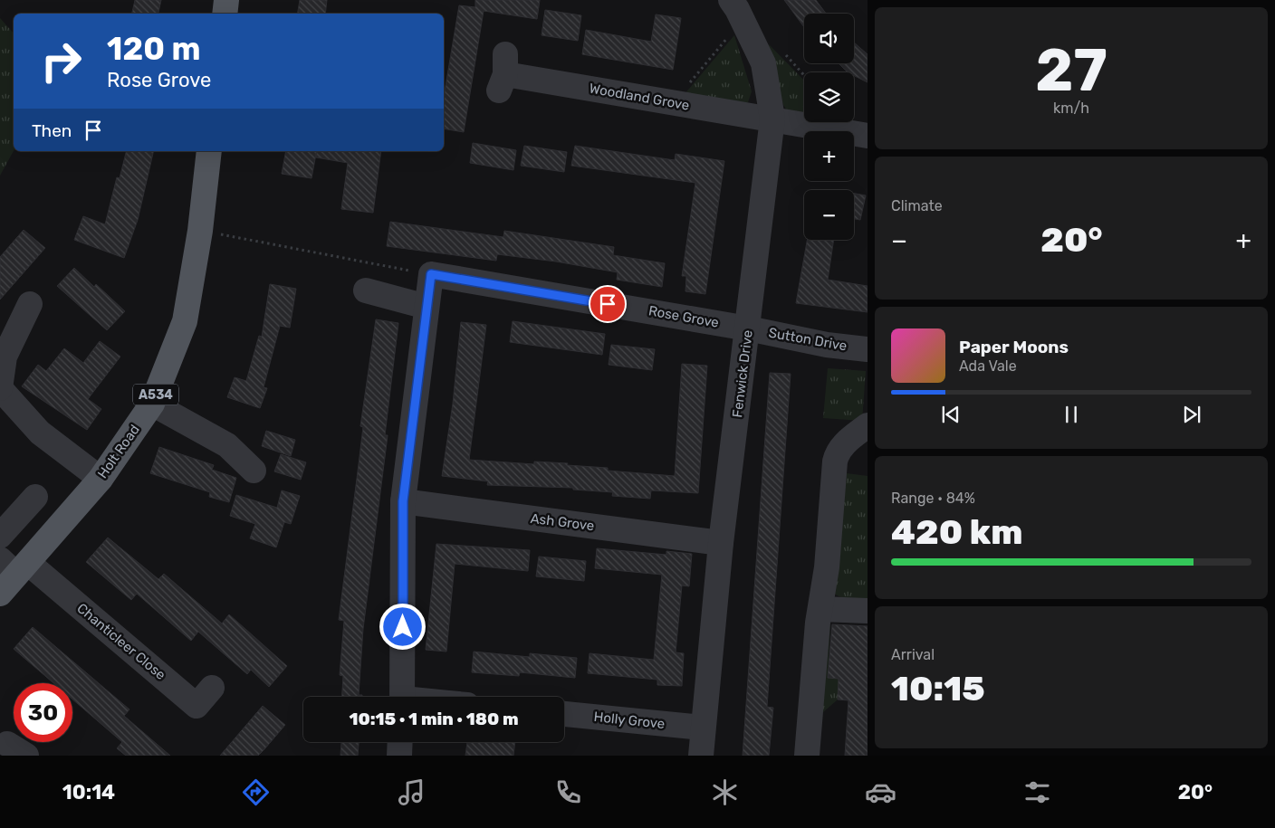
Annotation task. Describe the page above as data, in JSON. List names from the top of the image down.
{
  "streets": {
    "main road": ["A534", "Holt Road"],
    "street": [
      "Woodland Grove",
      "Rose Grove",
      "Sutton Drive",
      "Fenwick Drive",
      "Ash Grove",
      "Chanticleer Close",
      "Holly Grove"
    ]
  },
  "crossings": [
    ["Woodland Grove", "Fenwick Drive"],
    ["Rose Grove", "Sutton Drive"],
    ["Rose Grove", "Fenwick Drive"],
    ["Sutton Drive", "Fenwick Drive"],
    ["Fenwick Drive", "Ash Grove"],
    ["Fenwick Drive", "Holly Grove"],
    ["Holt Road", "Chanticleer Close"]
  ],
  "page": {
    "tile": [
      ["27", "km/h"],
      "Climate",
      ["Range · 84%", "420 km"],
      ["Arrival", "10:15"]
    ],
    "map_buttons": ["+", "−"],
    "turn": ["120 m", "Rose Grove"],
    "then": "Then",
    "heat": ["−", "20°", "+"],
    "song": ["Paper Moons", "Ada Vale"],
    "limit": "30",
    "trip": "10:15 · 1 min · 180 m",
    "tabs": ["10:14", "20°"]
  }
}
